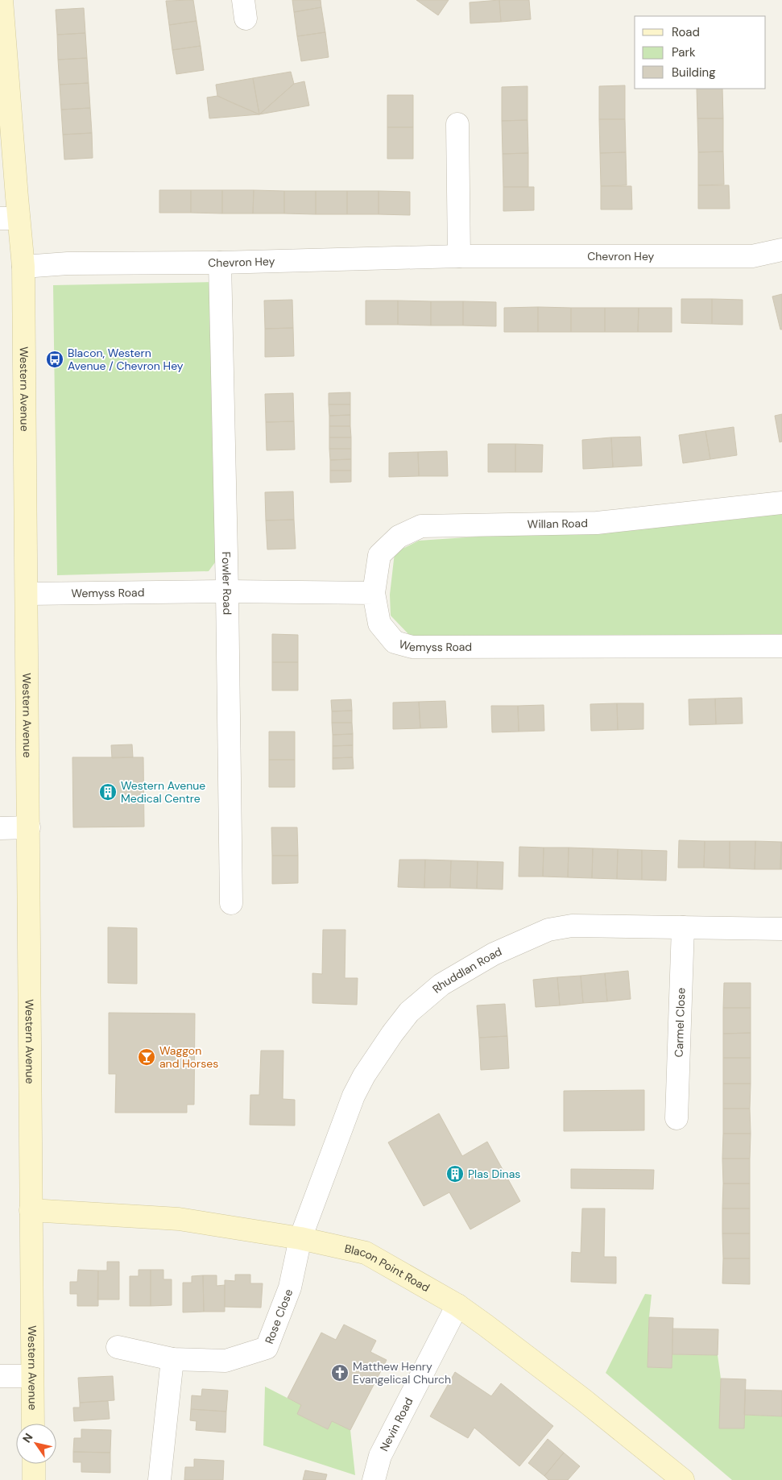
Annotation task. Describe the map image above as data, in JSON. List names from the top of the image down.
{
  "streets": {
    "street": [
      "Chevron Hey",
      "Western Avenue",
      "Willan Road",
      "Fowler Road",
      "Wemyss Road",
      "Rhuddlan Road",
      "Carmel Close",
      "Blacon Point Road",
      "Rose Close",
      "Nevin Road"
    ]
  },
  "crossings": [
    ["Chevron Hey", "Western Avenue"],
    ["Chevron Hey", "Fowler Road"],
    ["Western Avenue", "Wemyss Road"],
    ["Western Avenue", "Blacon Point Road"],
    ["Willan Road", "Wemyss Road"],
    ["Fowler Road", "Wemyss Road"],
    ["Rhuddlan Road", "Carmel Close"],
    ["Rhuddlan Road", "Blacon Point Road"],
    ["Rhuddlan Road", "Rose Close"],
    ["Blacon Point Road", "Rose Close"],
    ["Blacon Point Road", "Nevin Road"]
  ],
  "places": {
    "bus stop": ["Blacon, Western Avenue / Chevron Hey"],
    "building": ["Western Avenue Medical Centre", "Plas Dinas"],
    "bar": ["Waggon and Horses"],
    "church": ["Matthew Henry Evangelical Church"]
  },
  "legend": ["Road", "Park", "Building"],
  "north": "top left"
}
